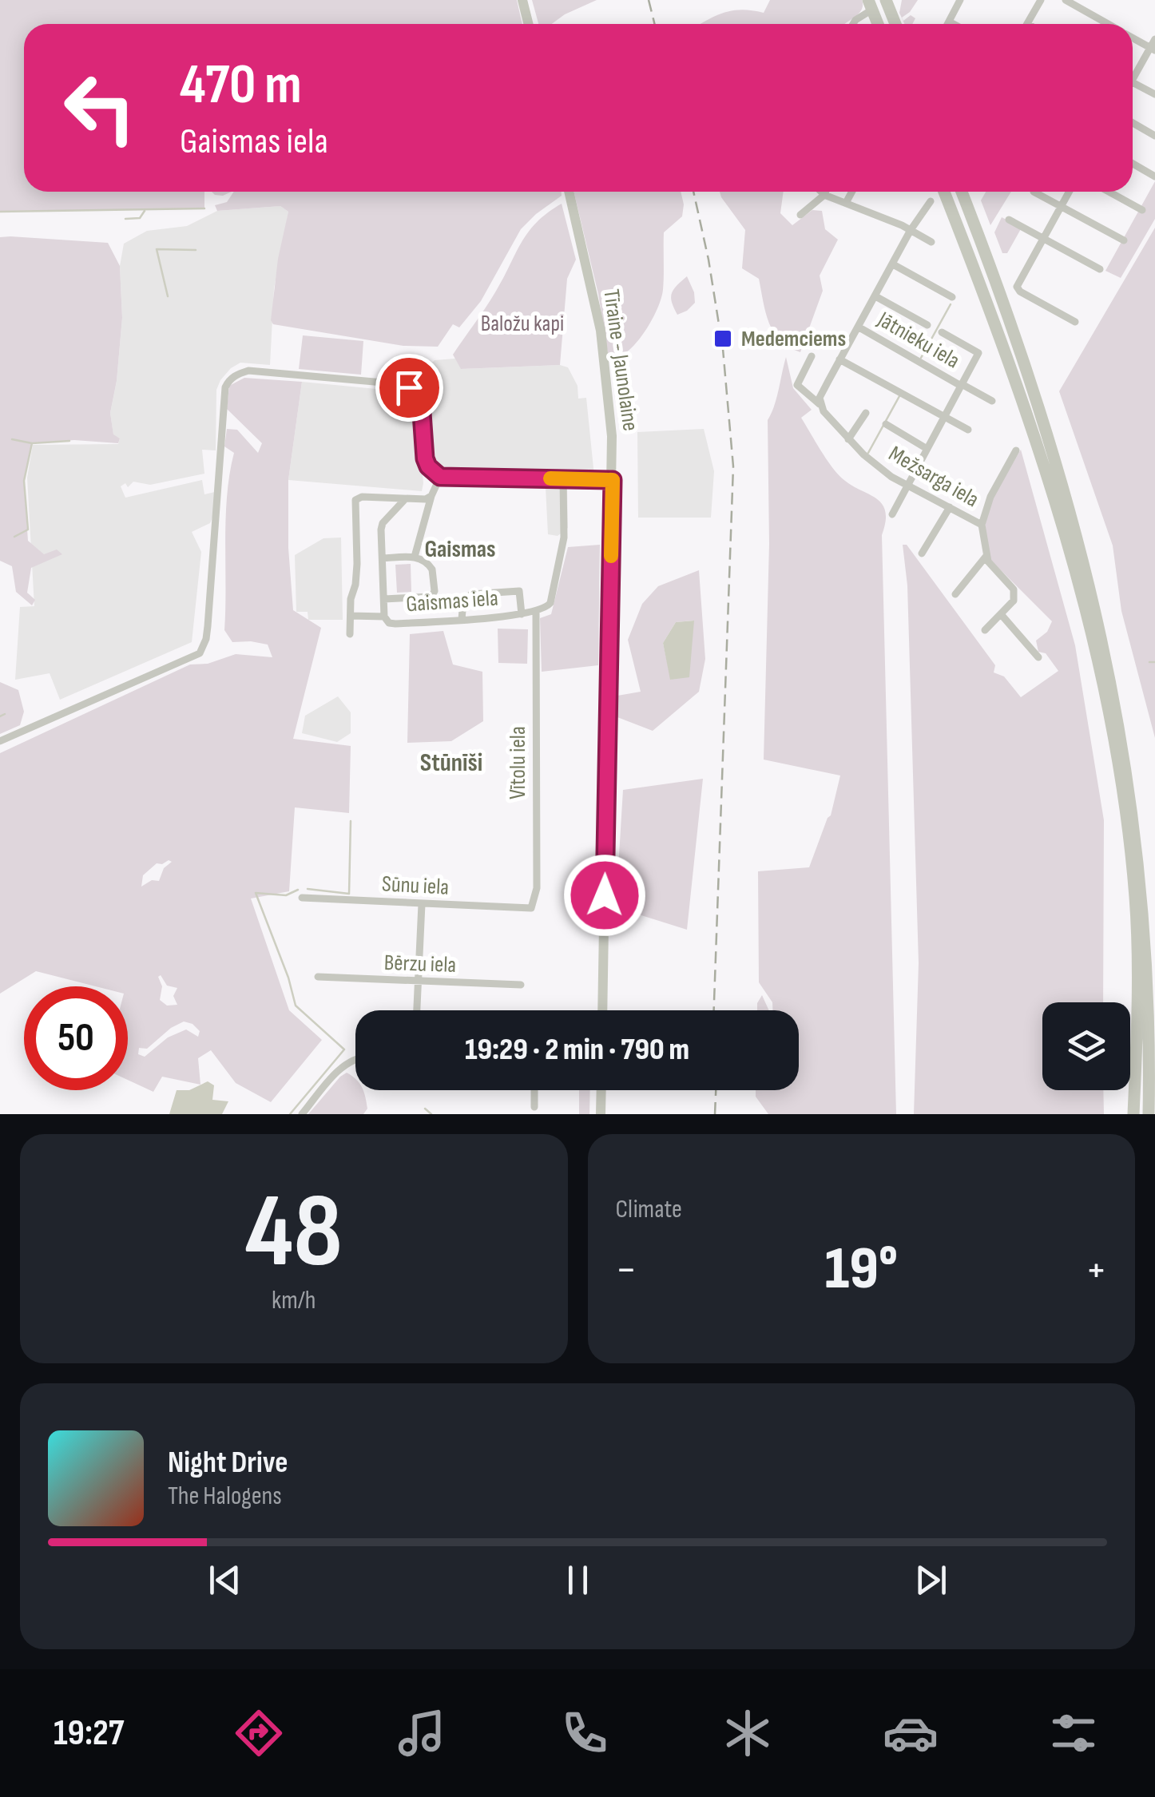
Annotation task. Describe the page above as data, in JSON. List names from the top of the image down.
{
  "streets": {
    "main road": ["Tīraine - Jaunolaine"],
    "street": [
      "Jātnieku iela",
      "Mežsarga iela",
      "Gaismas iela",
      "Vītolu iela",
      "Sūnu iela",
      "Bērzu iela"
    ]
  },
  "crossings": [
    ["Jātnieku iela", "Mežsarga iela"],
    ["Gaismas iela", "Vītolu iela"],
    ["Vītolu iela", "Sūnu iela"]
  ],
  "districts": ["Gaismas", "Stūnīši"],
  "parks": ["Baložu kapi"],
  "places": {
    "transit": ["Medemciems"]
  },
  "page": {
    "turn": ["470 m", "Gaismas iela"],
    "limit": "50",
    "trip": "19:29 · 2 min · 790 m",
    "tile": [
      ["48", "km/h"],
      "Climate"
    ],
    "heat": ["−", "19°", "+"],
    "song": ["Night Drive", "The Halogens"],
    "tabs": "19:27"
  }
}
